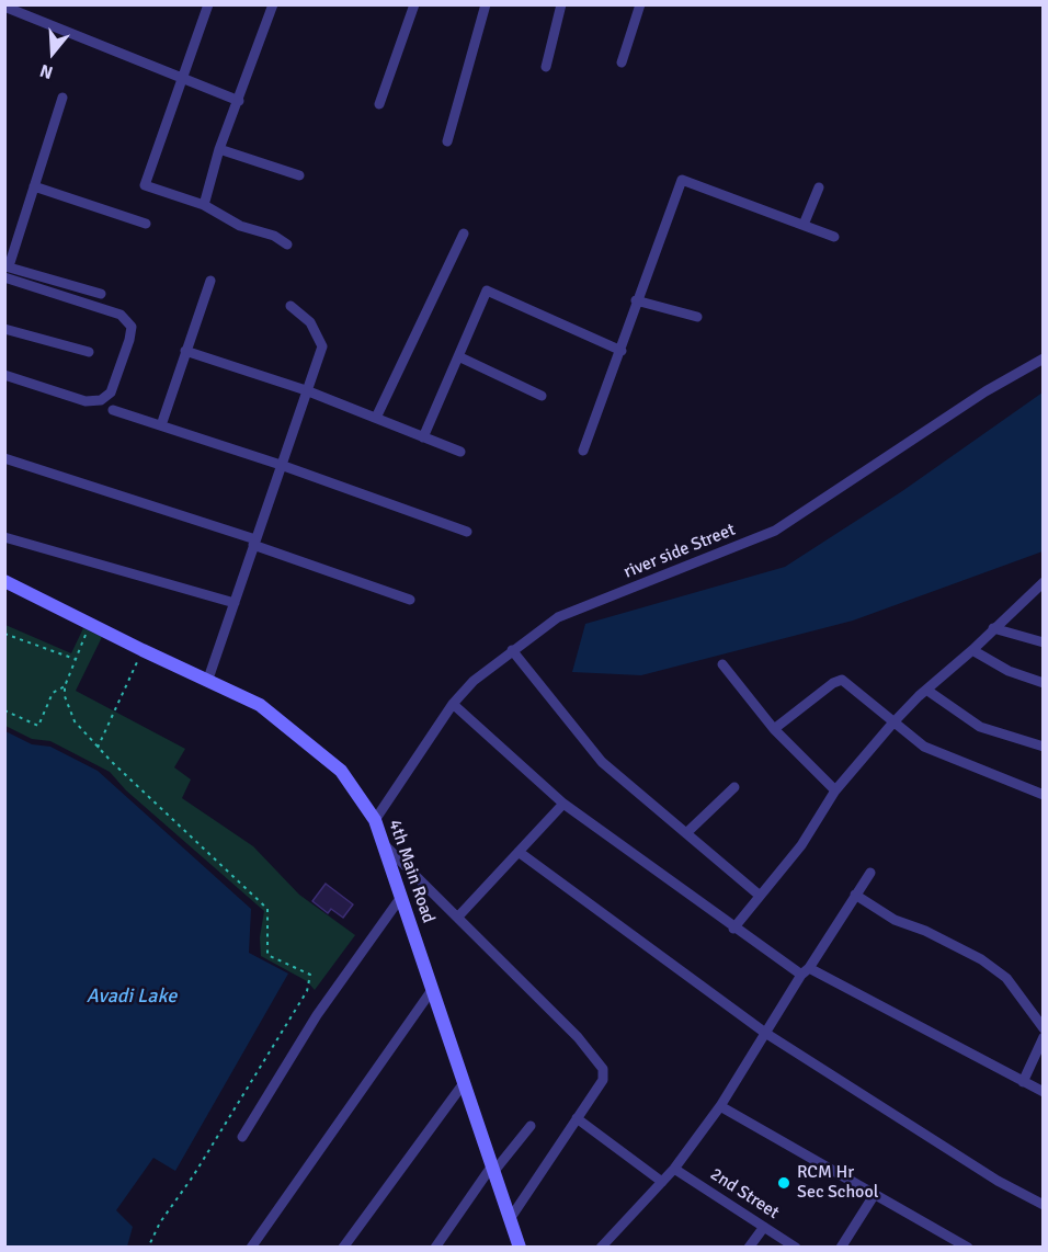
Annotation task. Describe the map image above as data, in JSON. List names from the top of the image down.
{
  "streets": {
    "main road": ["4th Main Road"],
    "street": ["river side Street", "2nd Street"]
  },
  "crossings": [
    ["river side Street", "4th Main Road"]
  ],
  "water": ["Avadi Lake"],
  "places": ["RCM Hr Sec School"],
  "north": "bottom"
}
